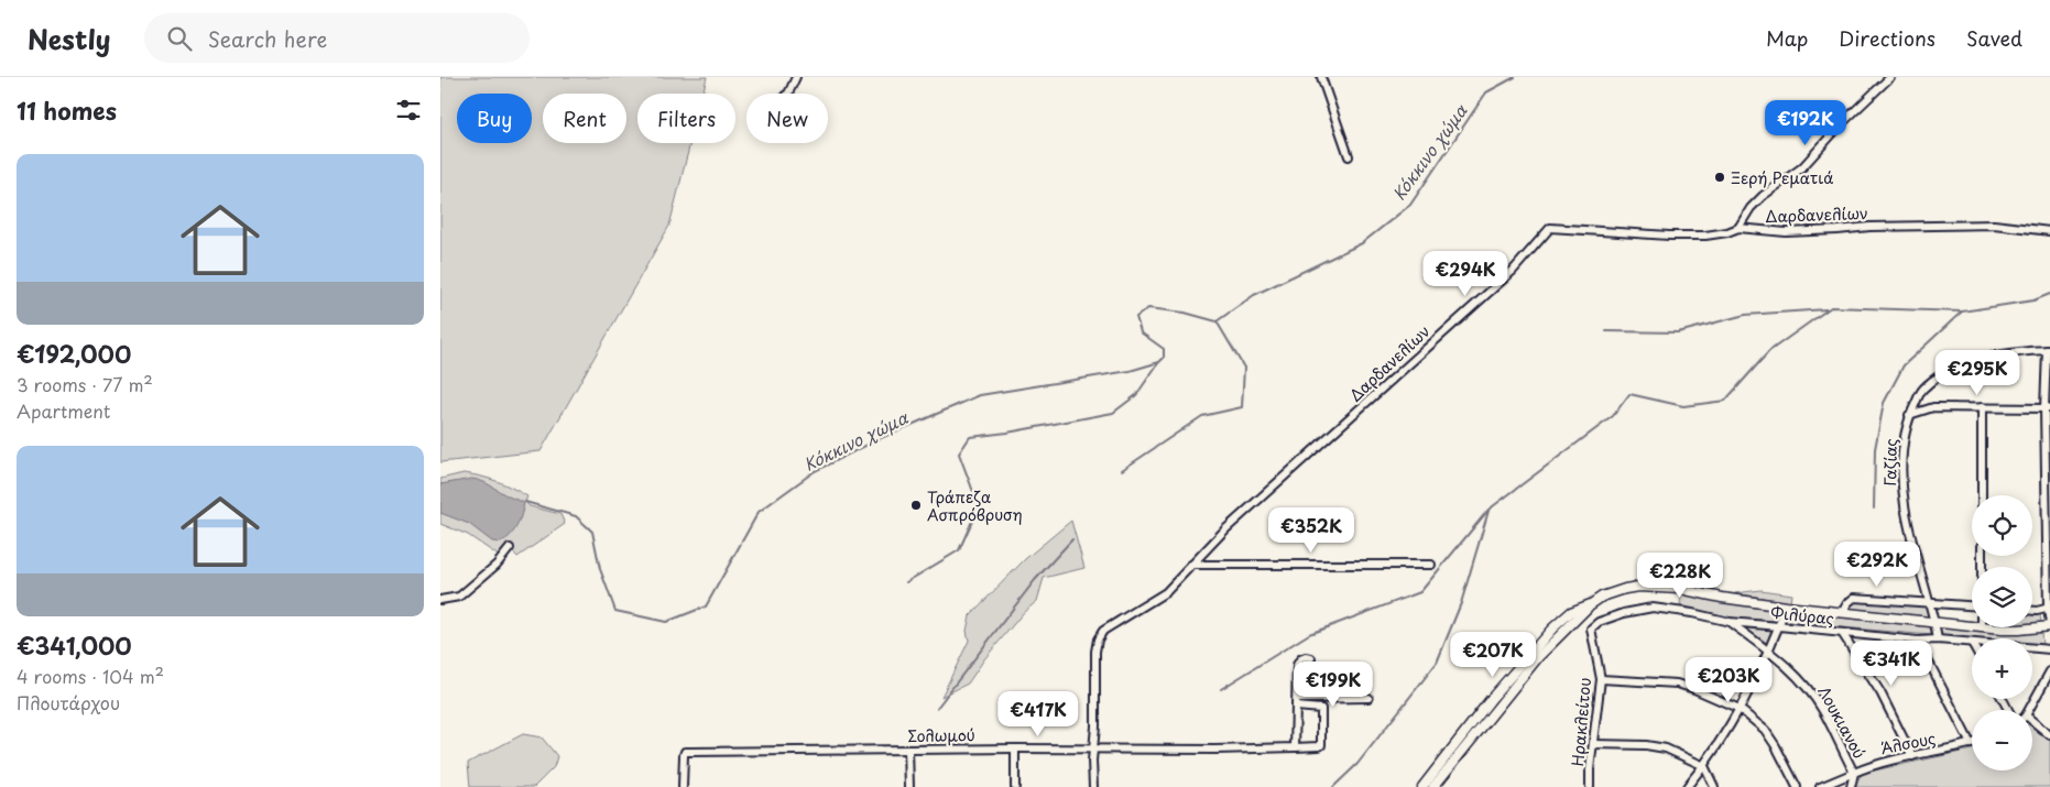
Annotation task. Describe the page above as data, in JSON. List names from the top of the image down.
{
  "streets": {
    "street": [
      "Δαρδανελίων",
      "Γαζίας",
      "Φιλύρας",
      "Ηρακλείτου",
      "Λουκιανού",
      "Σολωμού",
      "Άλσους"
    ]
  },
  "crossings": [
    ["Δαρδανελίων", "Σολωμού"],
    ["Γαζίας", "Φιλύρας"],
    ["Φιλύρας", "Ηρακλείτου"],
    ["Φιλύρας", "Λουκιανού"],
    ["Λουκιανού", "Άλσους"]
  ],
  "water": ["Κόκκινο χώμα"],
  "places": ["Ξερή Ρεματιά", "Τράπεζα Ασπρόβρυση"],
  "page": {
    "header": "Nestly",
    "search": "Search here",
    "nav": ["Map", "Directions", "Saved"],
    "heading": "11 homes",
    "chip": [
      "Buy",
      "Rent",
      "Filters",
      "New"
    ],
    "price": [
      "€192K",
      "€294K",
      "€295K",
      "€352K",
      "€292K",
      "€228K",
      "€207K",
      "€341K",
      "€203K",
      "€199K",
      "€417K"
    ],
    "list": [
      {
        "name": "€192,000",
        "note": "3 rooms · 77 m² · Apartment"
      },
      {
        "name": "€341,000",
        "note": "4 rooms · 104 m² · Πλουτάρχου"
      }
    ],
    "map_buttons": ["+", "−"]
  }
}
